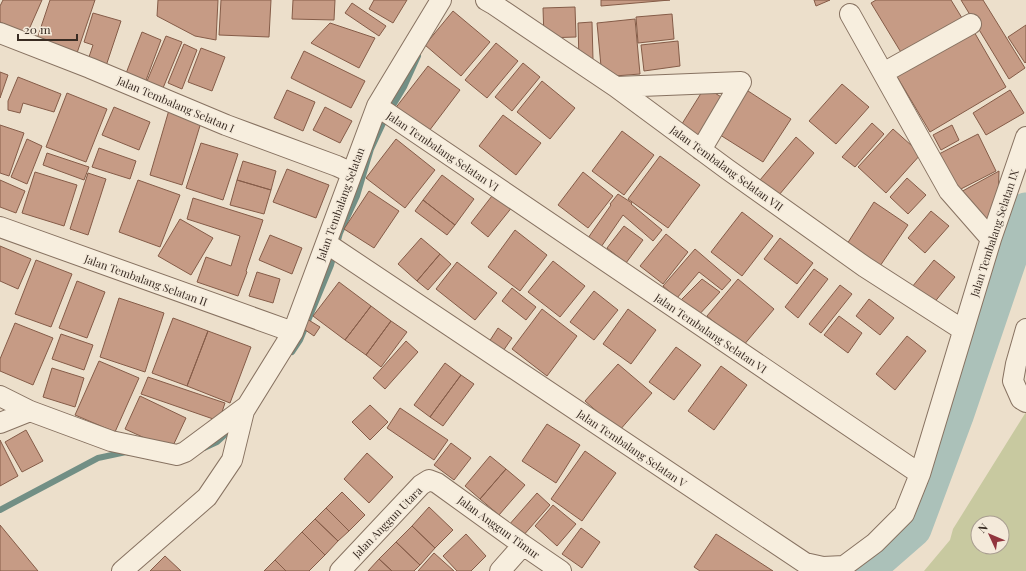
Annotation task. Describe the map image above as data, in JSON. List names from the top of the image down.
{
  "streets": {
    "street": [
      "Jalan Tembalang Selatan I",
      "Jalan Tembalang Selatan VI",
      "Jalan Tembalang Selatan VII",
      "Jalan Tembalang Selatan",
      "Jalan Tembalang Selatan IX",
      "Jalan Tembalang Selatan II",
      "Jalan Tembalang Selatan V",
      "Jalan Anggun Utara",
      "Jalan Anggun Timur"
    ]
  },
  "crossings": [
    ["Jalan Tembalang Selatan I", "Jalan Tembalang Selatan"],
    ["Jalan Tembalang Selatan VI", "Jalan Tembalang Selatan"],
    ["Jalan Tembalang Selatan VI", "Jalan Tembalang Selatan V"],
    ["Jalan Tembalang Selatan VII", "Jalan Tembalang Selatan IX"],
    ["Jalan Tembalang Selatan", "Jalan Tembalang Selatan II"],
    ["Jalan Tembalang Selatan", "Jalan Tembalang Selatan V"],
    ["Jalan Anggun Utara", "Jalan Anggun Timur"]
  ],
  "scale_bar": "20 m",
  "north": "top left"
}
